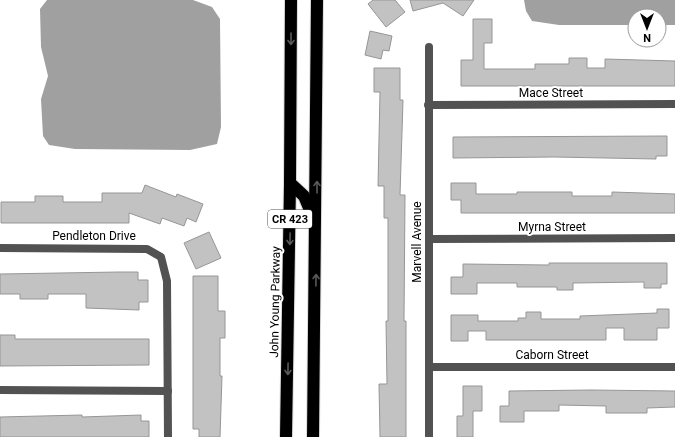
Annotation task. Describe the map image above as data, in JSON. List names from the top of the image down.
{
  "streets": {
    "highway": ["CR 423", "John Young Parkway"],
    "street": [
      "Mace Street",
      "Myrna Street",
      "Pendleton Drive",
      "Marvell Avenue",
      "Caborn Street"
    ]
  },
  "crossings": [
    ["Mace Street", "Marvell Avenue"],
    ["Myrna Street", "Marvell Avenue"],
    ["Marvell Avenue", "Caborn Street"]
  ],
  "north": "bottom"
}
